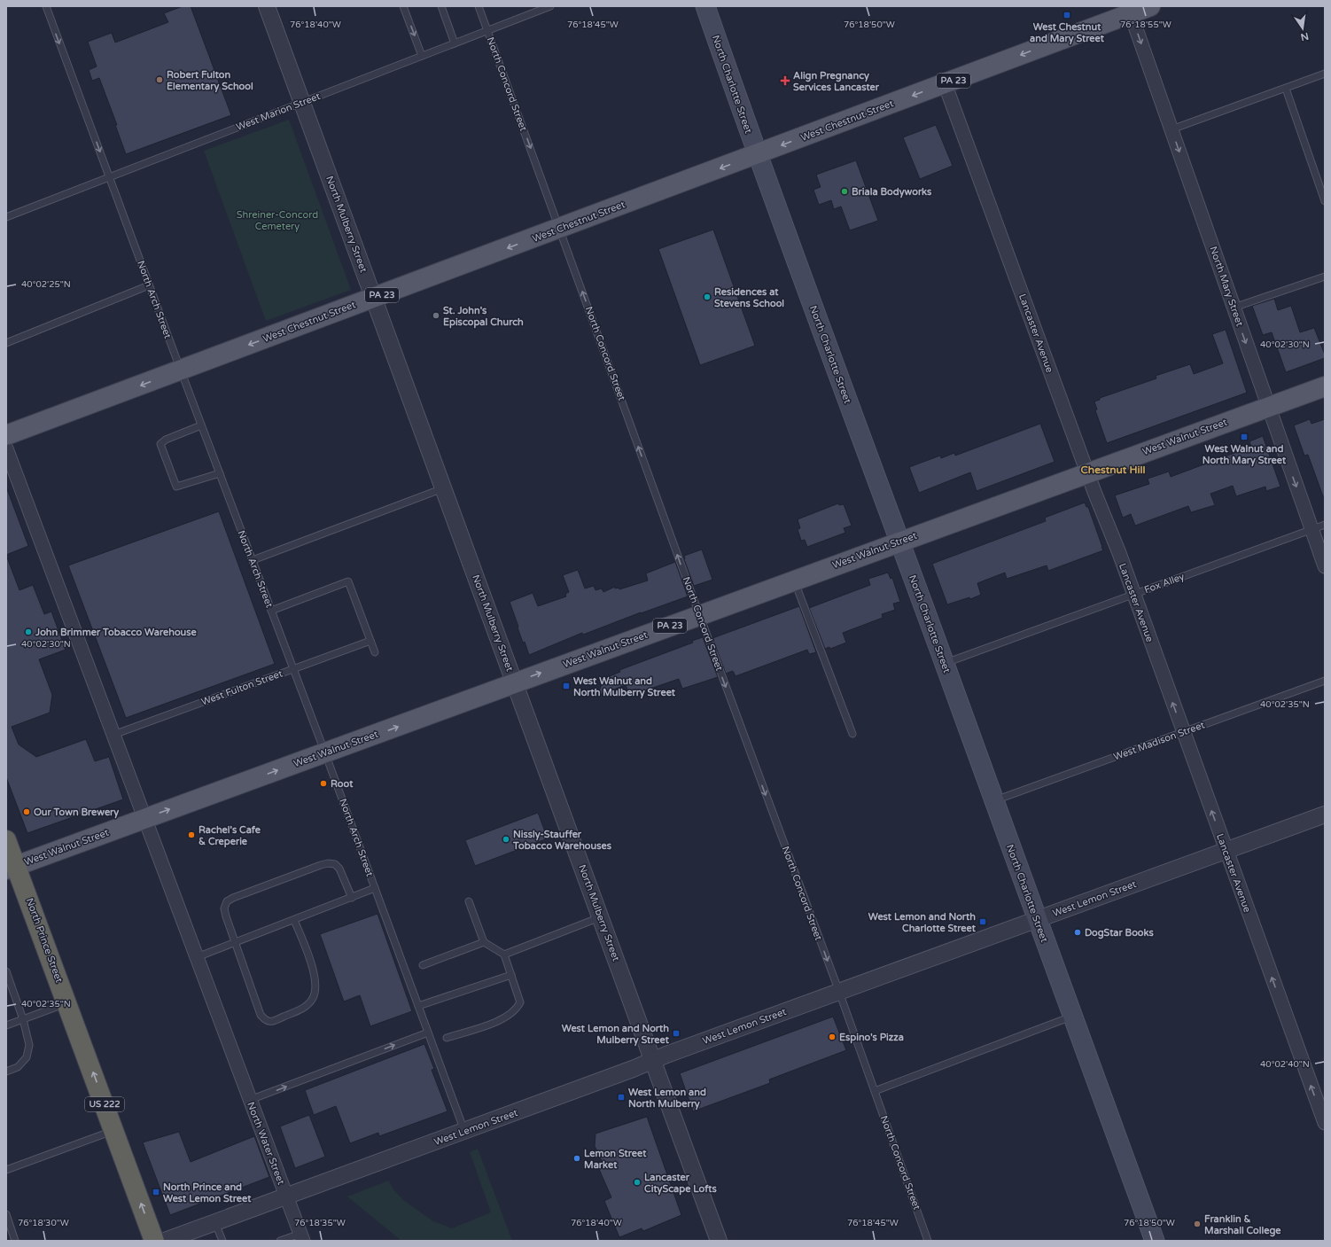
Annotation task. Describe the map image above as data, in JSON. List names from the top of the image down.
{
  "streets": {
    "highway": ["North Prince Street", "US 222"],
    "main road": [
      "PA 23",
      "North Charlotte Street",
      "West Chestnut Street",
      "West Walnut Street"
    ],
    "street": [
      "North Mulberry Street",
      "North Mary Street",
      "Lancaster Avenue",
      "West Lemon Street",
      "North Water Street"
    ],
    "lane": [
      "North Concord Street",
      "West Marion Street",
      "North Arch Street",
      "Fox Alley",
      "West Fulton Street",
      "West Madison Street"
    ]
  },
  "crossings": [
    ["North Concord Street", "West Marion Street"],
    ["North Concord Street", "West Chestnut Street"],
    ["North Concord Street", "West Walnut Street"],
    ["North Concord Street", "West Lemon Street"],
    ["North Charlotte Street", "West Chestnut Street"],
    ["North Charlotte Street", "West Walnut Street"],
    ["North Charlotte Street", "Fox Alley"],
    ["North Charlotte Street", "West Madison Street"],
    ["North Charlotte Street", "West Lemon Street"],
    ["West Marion Street", "North Mulberry Street"],
    ["West Marion Street", "North Arch Street"],
    ["West Chestnut Street", "North Mulberry Street"],
    ["West Chestnut Street", "North Mary Street"],
    ["West Chestnut Street", "North Arch Street"],
    ["West Chestnut Street", "Lancaster Avenue"],
    ["North Mulberry Street", "West Walnut Street"],
    ["North Mulberry Street", "West Lemon Street"],
    ["North Mary Street", "West Walnut Street"],
    ["North Mary Street", "Fox Alley"],
    ["North Arch Street", "West Walnut Street"],
    ["North Arch Street", "West Fulton Street"],
    ["North Arch Street", "West Lemon Street"],
    ["Lancaster Avenue", "West Walnut Street"],
    ["Lancaster Avenue", "Fox Alley"],
    ["Lancaster Avenue", "West Madison Street"],
    ["Lancaster Avenue", "West Lemon Street"],
    ["West Walnut Street", "North Prince Street"],
    ["West Walnut Street", "North Water Street"],
    ["West Fulton Street", "North Water Street"],
    ["West Lemon Street", "North Water Street"]
  ],
  "one_way": [
    "West Chestnut Street",
    "North Mary Street",
    "Lancaster Avenue",
    "West Walnut Street",
    "North Prince Street"
  ],
  "districts": ["Chestnut Hill"],
  "parks": ["Shreiner-Concord Cemetery"],
  "places": {
    "transit": [
      "West Chestnut and Mary Street",
      "West Walnut and North Mary Street",
      "West Walnut and North Mulberry Street",
      "West Lemon and North Charlotte Street",
      "West Lemon and North Mulberry Street",
      "West Lemon and North Mulberry",
      "North Prince and West Lemon Street"
    ],
    "other": [
      "Robert Fulton Elementary School",
      "Briala Bodyworks",
      "Residences at Stevens School",
      "St. John's Episcopal Church",
      "John Brimmer Tobacco Warehouse",
      "Root",
      "Our Town Brewery",
      "Rachel's Cafe & Creperie",
      "Nissly-Stauffer Tobacco Warehouses",
      "DogStar Books",
      "Espino's Pizza",
      "Lemon Street Market",
      "Lancaster CityScape Lofts",
      "Franklin & Marshall College"
    ],
    "health": ["Align Pregnancy Services Lancaster"]
  },
  "north": "bottom",
  "coordinates": [
    "76°18'40\"W",
    "76°18'45\"W",
    "76°18'50\"W",
    "76°18'55\"W",
    "40°02'25\"N",
    "40°02'30\"N",
    "40°02'35\"N",
    "40°02'40\"N",
    "76°18'30\"W",
    "76°18'35\"W"
  ]
}
